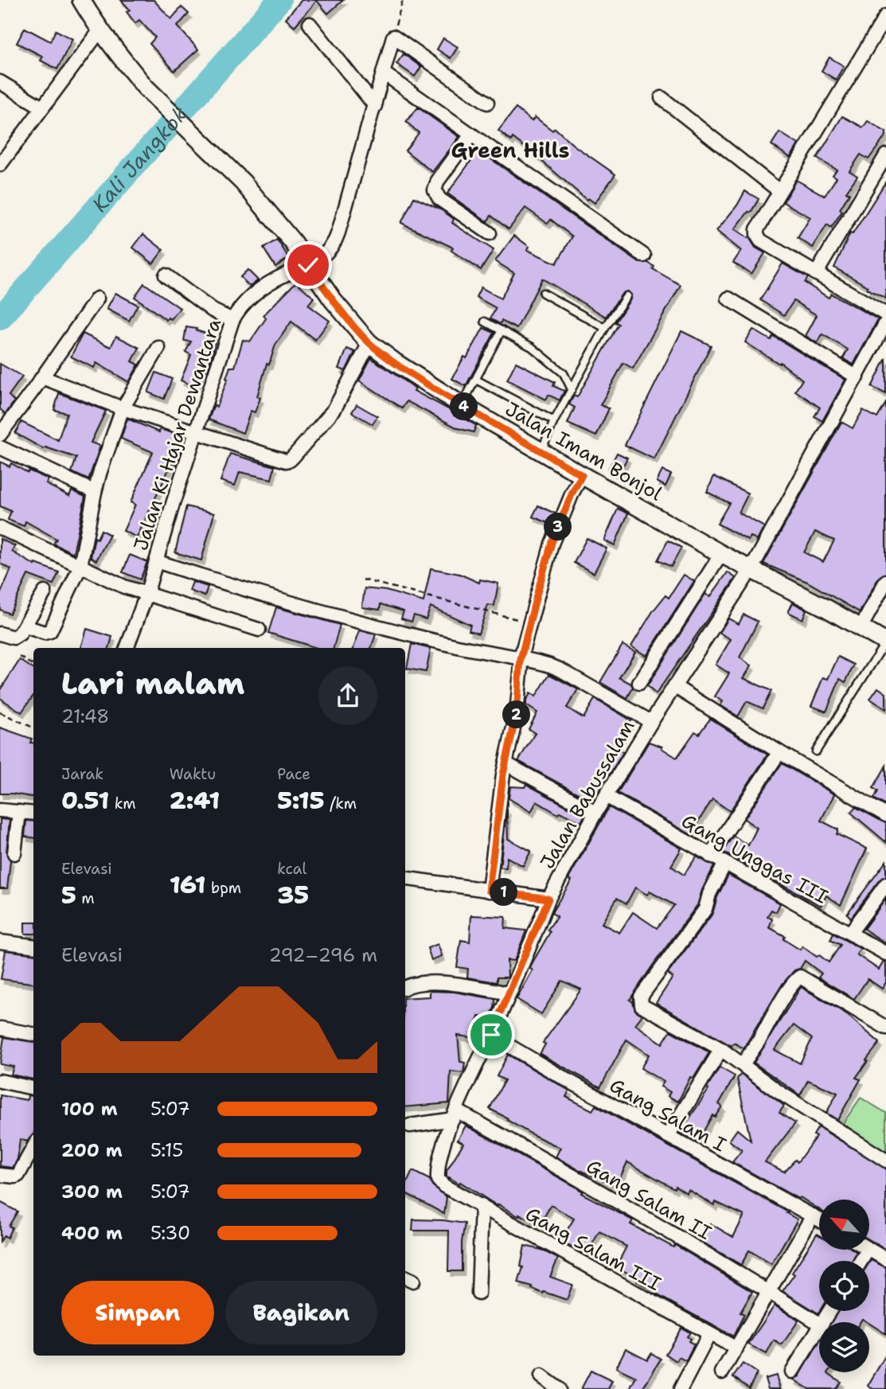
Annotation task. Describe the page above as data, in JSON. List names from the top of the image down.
{
  "streets": {
    "main road": ["Jalan Imam Bonjol"],
    "street": [
      "Jalan Ki Hajar Dewantara",
      "Jalan Babussalam",
      "Gang Unggas III",
      "Gang Salam I",
      "Gang Salam II",
      "Gang Salam III"
    ]
  },
  "crossings": [
    ["Jalan Ki Hajar Dewantara", "Jalan Imam Bonjol"],
    ["Jalan Imam Bonjol", "Jalan Babussalam"],
    ["Jalan Babussalam", "Gang Unggas III"],
    ["Jalan Babussalam", "Gang Salam I"],
    ["Jalan Babussalam", "Gang Salam II"],
    ["Jalan Babussalam", "Gang Salam III"]
  ],
  "districts": ["Green Hills"],
  "water": ["Kali Jangkok"],
  "north": "top left",
  "page": {
    "pins": [
      "4",
      "3",
      "2",
      "1"
    ],
    "heading": ["Lari malam", "21:48"],
    "stats": [
      ["Jarak", "0.51 km"],
      ["Waktu", "2:41"],
      ["Pace", "5:15 /km"],
      ["Elevasi", "5 m"],
      ["161 bpm"],
      ["kcal", "35"]
    ],
    "chart": ["Elevasi", "292–296 m"],
    "list": [
      {
        "name": "100 m",
        "note": "5:07"
      },
      {
        "name": "200 m",
        "note": "5:15"
      },
      {
        "name": "300 m",
        "note": "5:07"
      },
      {
        "name": "400 m",
        "note": "5:30"
      }
    ],
    "buttons": ["Simpan", "Bagikan"]
  }
}
